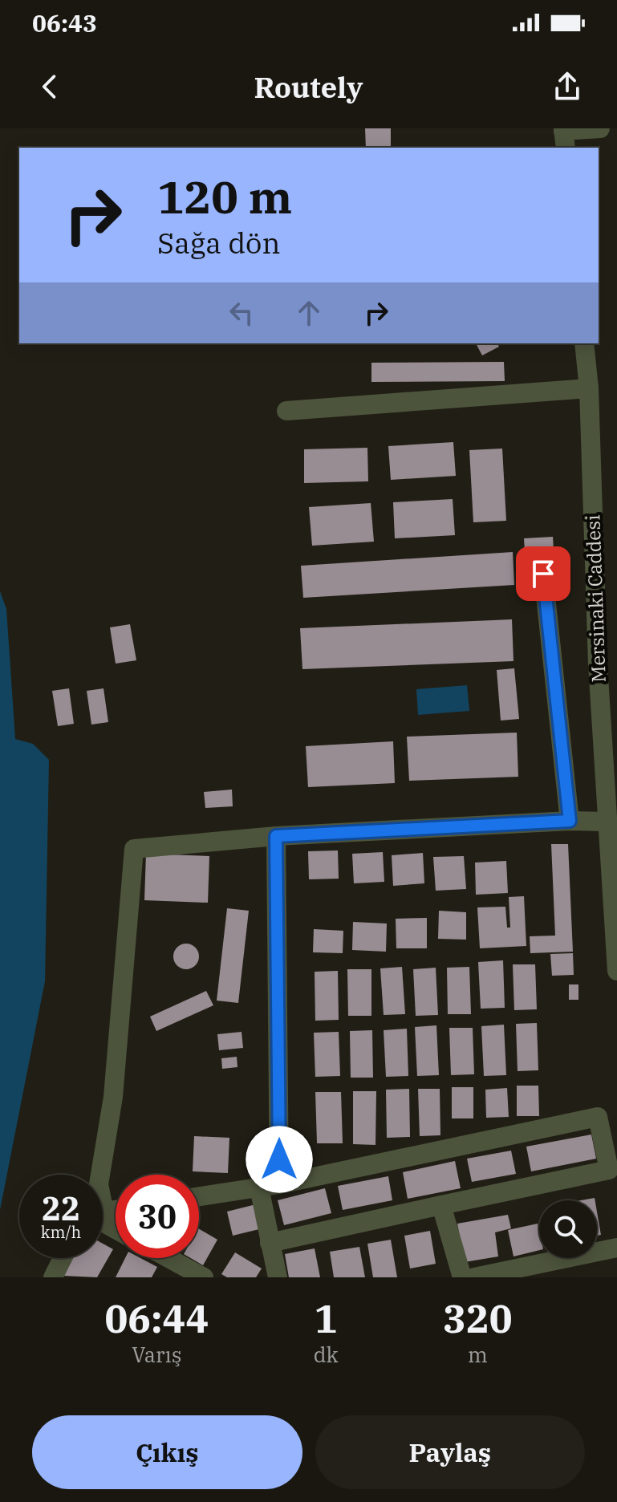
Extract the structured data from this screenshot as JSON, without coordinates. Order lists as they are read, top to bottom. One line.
{"streets":{"street":["Mersinaki Caddesi"]},"page":{"status":"06:43","header":"Routely","turn":["120 m","Sağa dön"],"speed":"22 km/h","limit":"30","eta":["06:44","Varış","1","dk","320","m"],"buttons":["Çıkış","Paylaş"]}}
